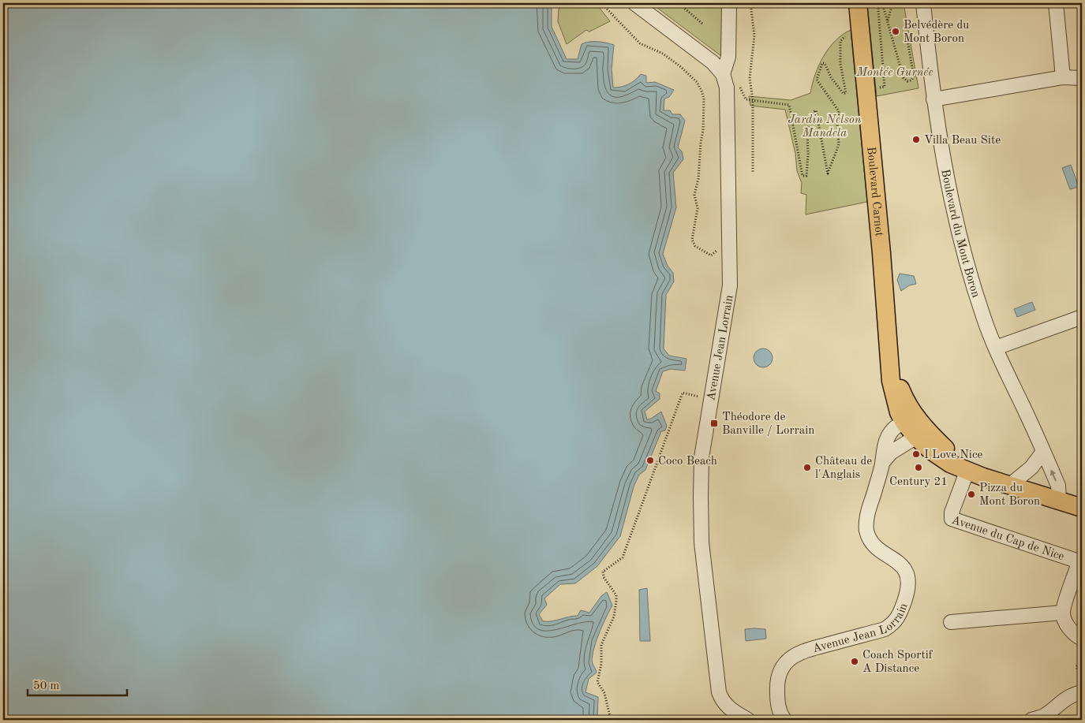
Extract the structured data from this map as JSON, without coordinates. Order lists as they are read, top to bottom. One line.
{"streets":{"main road":["Boulevard Carnot"],"street":["Boulevard du Mont Boron","Avenue Jean Lorrain","Avenue du Cap de Nice"]},"crossings":[["Boulevard Carnot","Avenue Jean Lorrain"],["Boulevard Carnot","Avenue du Cap de Nice"]],"parks":["Montée Gurnée","Jardin Nelson Mandela"],"places":{"other":["Belvédère du Mont Boron","Villa Beau Site","I Love Nice","Coco Beach","Château de l'Anglais","Century 21","Pizza du Mont Boron","Coach Sportif A Distance"],"transit":["Théodore de Banville / Lorrain"]},"scale_bar":"50 m"}
